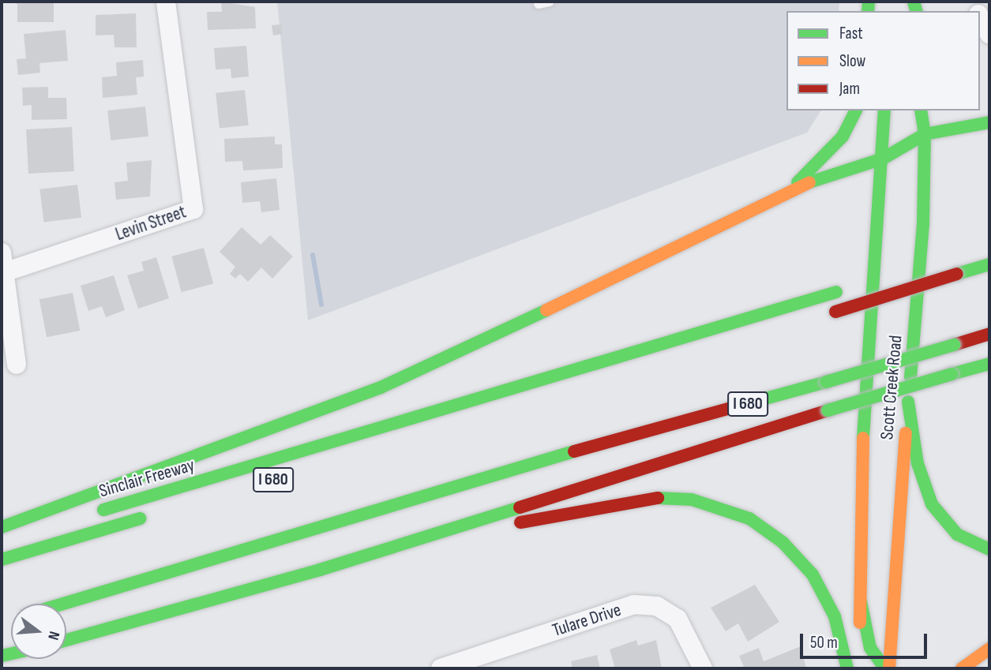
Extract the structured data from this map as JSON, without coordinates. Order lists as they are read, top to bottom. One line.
{"streets":{"main road":["Scott Creek Road","I 680","Sinclair Freeway"],"street":["Levin Street","Tulare Drive"]},"legend":["Fast","Slow","Jam"],"scale_bar":"50 m","north":"right"}
